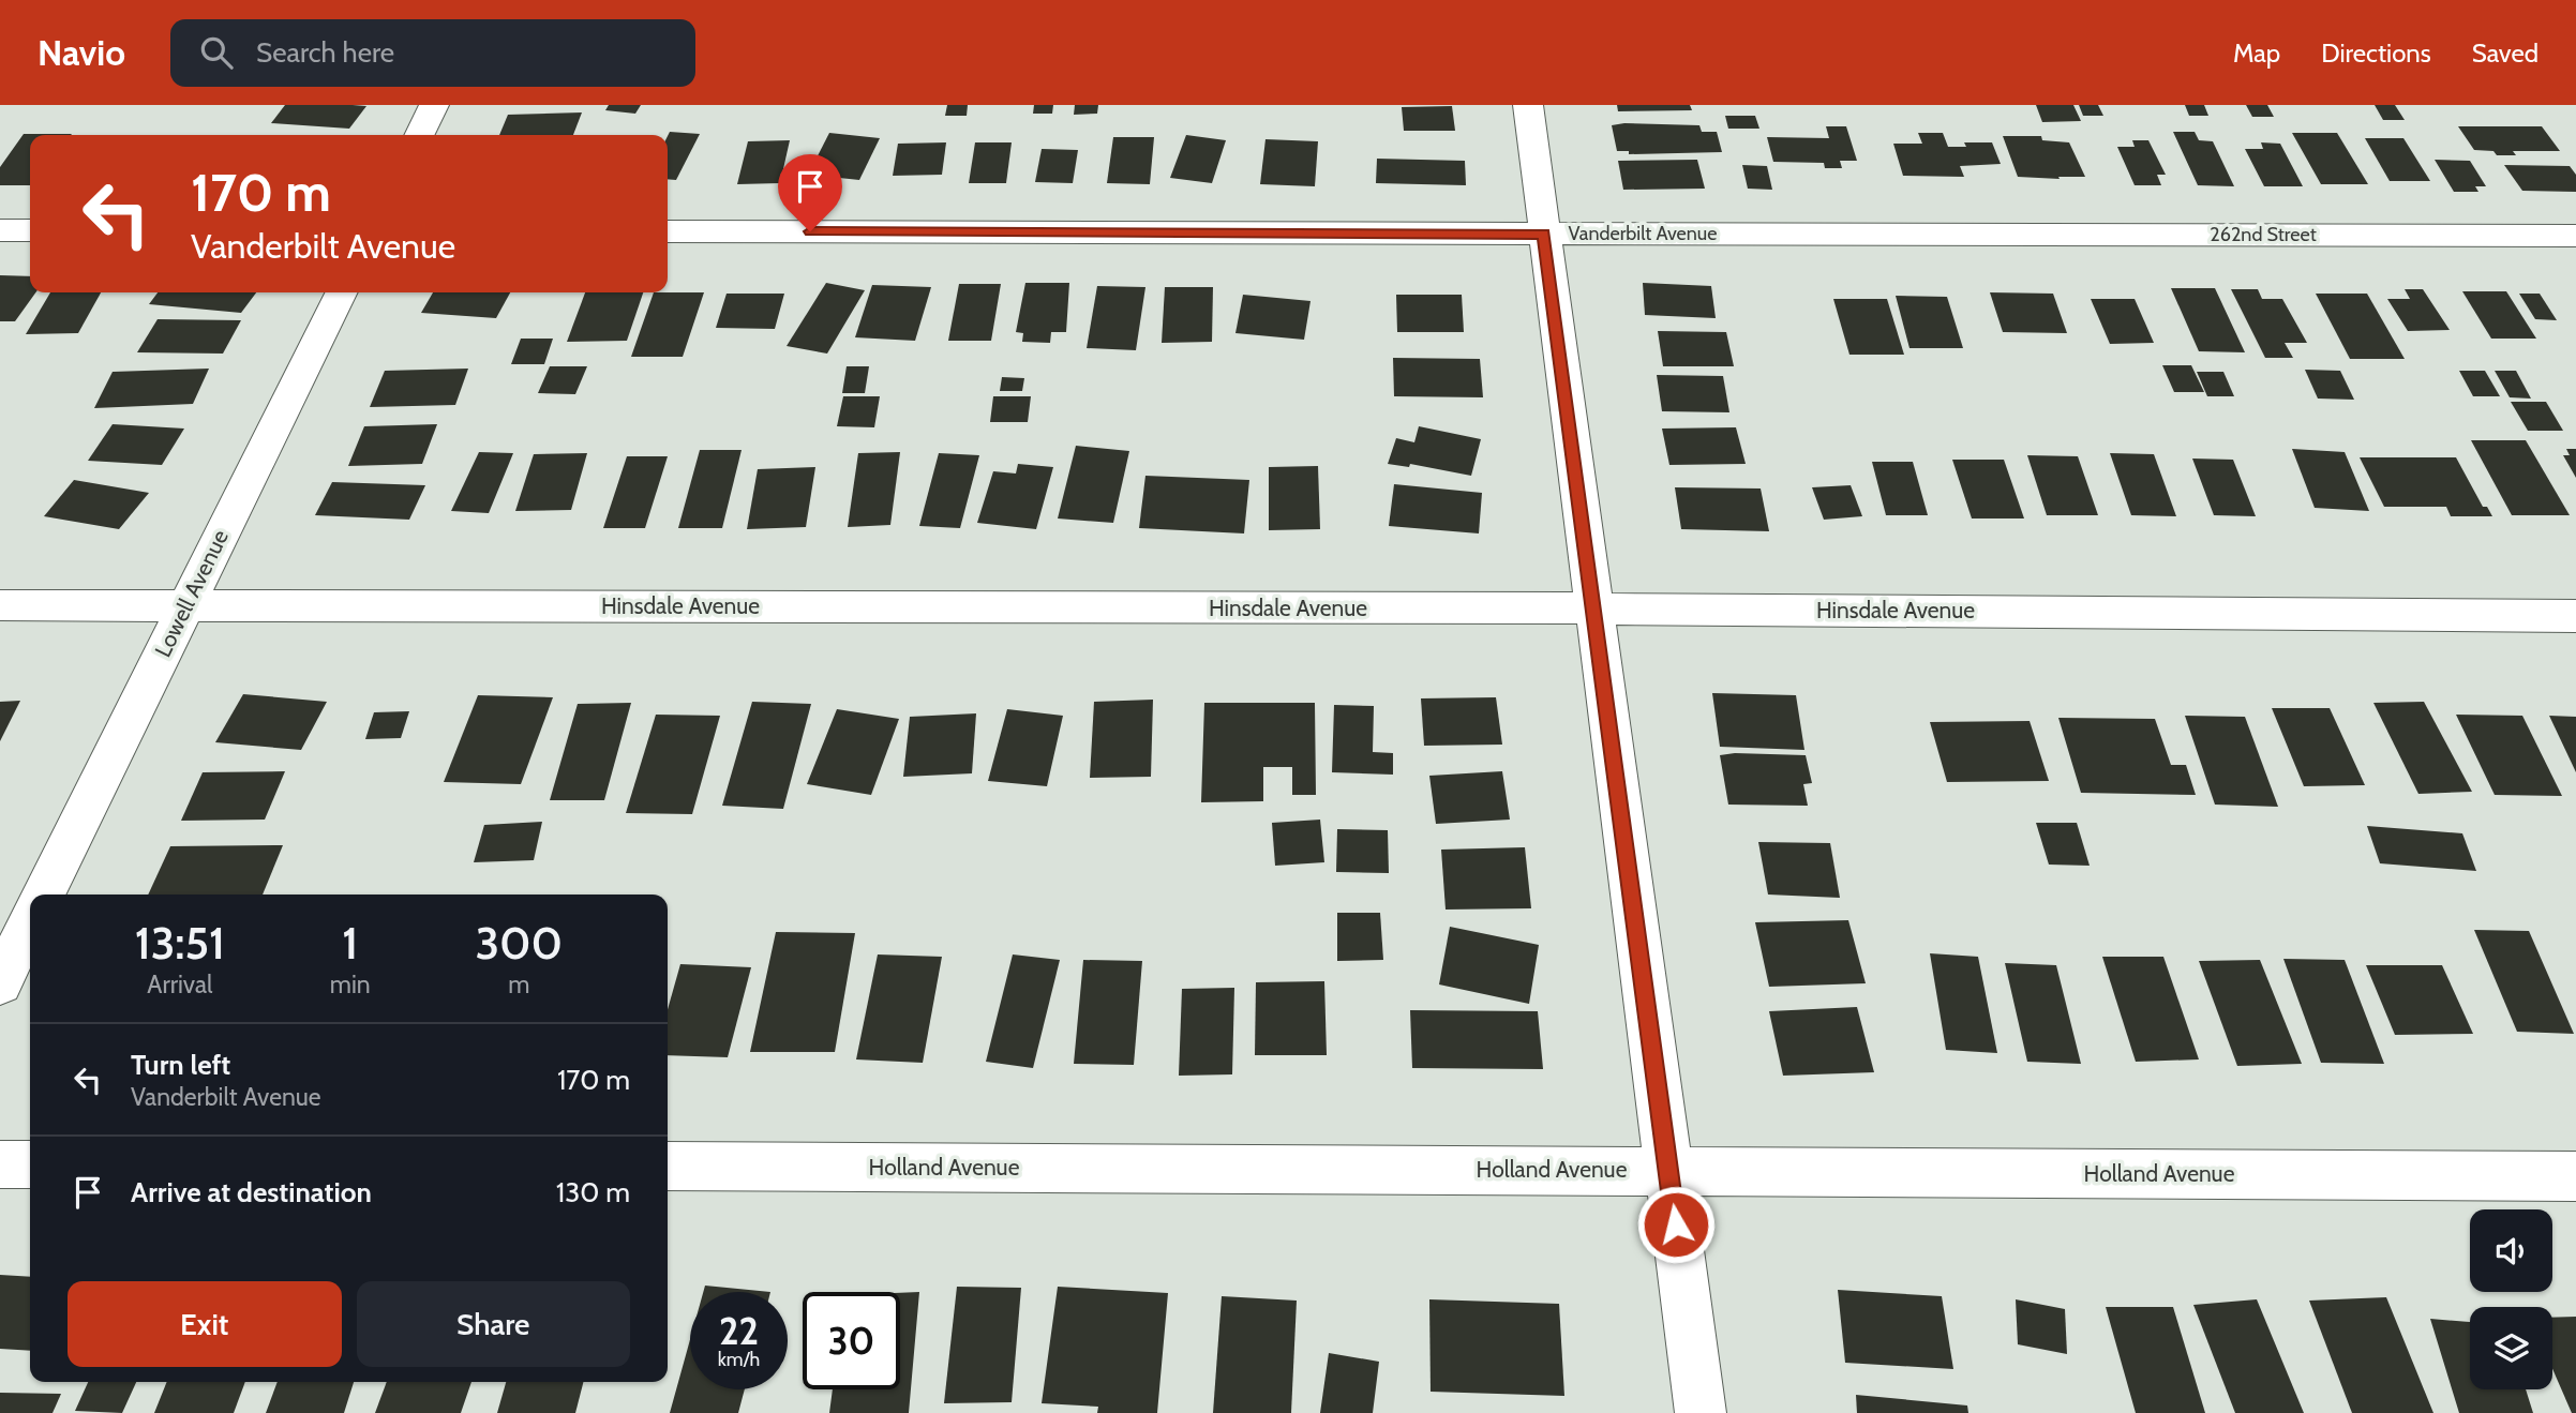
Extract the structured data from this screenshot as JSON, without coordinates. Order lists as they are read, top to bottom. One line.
{"streets":{"street":["Vanderbilt Avenue","262nd Street","Lowell Avenue","Hinsdale Avenue","Holland Avenue"]},"crossings":[["Vanderbilt Avenue","262nd Street"],["Lowell Avenue","Hinsdale Avenue"]],"page":{"header":"Navio","search":"Search here","nav":["Map","Directions","Saved"],"turn":["170 m","Vanderbilt Avenue"],"eta":["13:51","Arrival","1","min","300","m"],"list":[{"name":"Turn left","note":"Vanderbilt Avenue","value":"170 m"},{"name":"Arrive at destination","value":"130 m"}],"buttons":["Exit","Share"],"speed":"22 km/h","limit":"30"}}
